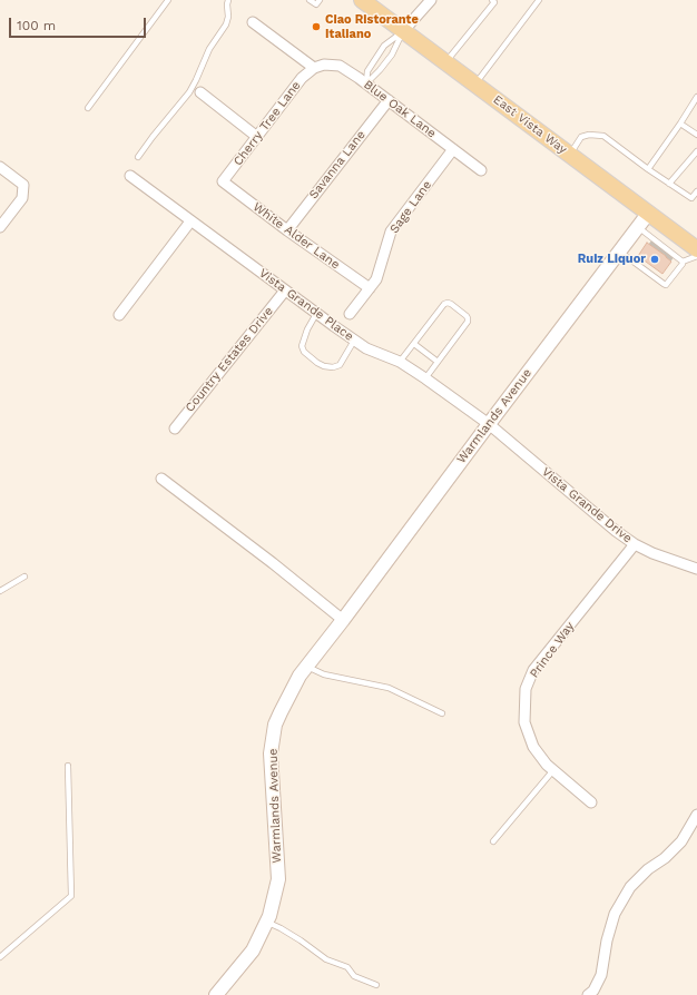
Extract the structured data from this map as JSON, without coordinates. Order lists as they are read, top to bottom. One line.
{"streets":{"main road":["East Vista Way"],"street":["Blue Oak Lane","Cherry Tree Lane","Savanna Lane","Sage Lane","White Alder Lane","Vista Grande Place","Country Estates Drive","Warmlands Avenue","Vista Grande Drive","Prince Way"]},"crossings":[["Blue Oak Lane","Cherry Tree Lane"],["Blue Oak Lane","Savanna Lane"],["Blue Oak Lane","Sage Lane"],["Cherry Tree Lane","White Alder Lane"],["East Vista Way","Warmlands Avenue"],["Savanna Lane","White Alder Lane"],["Sage Lane","White Alder Lane"],["Vista Grande Place","Country Estates Drive"],["Vista Grande Place","Warmlands Avenue"],["Vista Grande Place","Vista Grande Drive"],["Warmlands Avenue","Vista Grande Drive"],["Vista Grande Drive","Prince Way"]],"places":["Ciao Ristorante Italiano","Ruiz Liquor"],"scale_bar":"100 m"}
